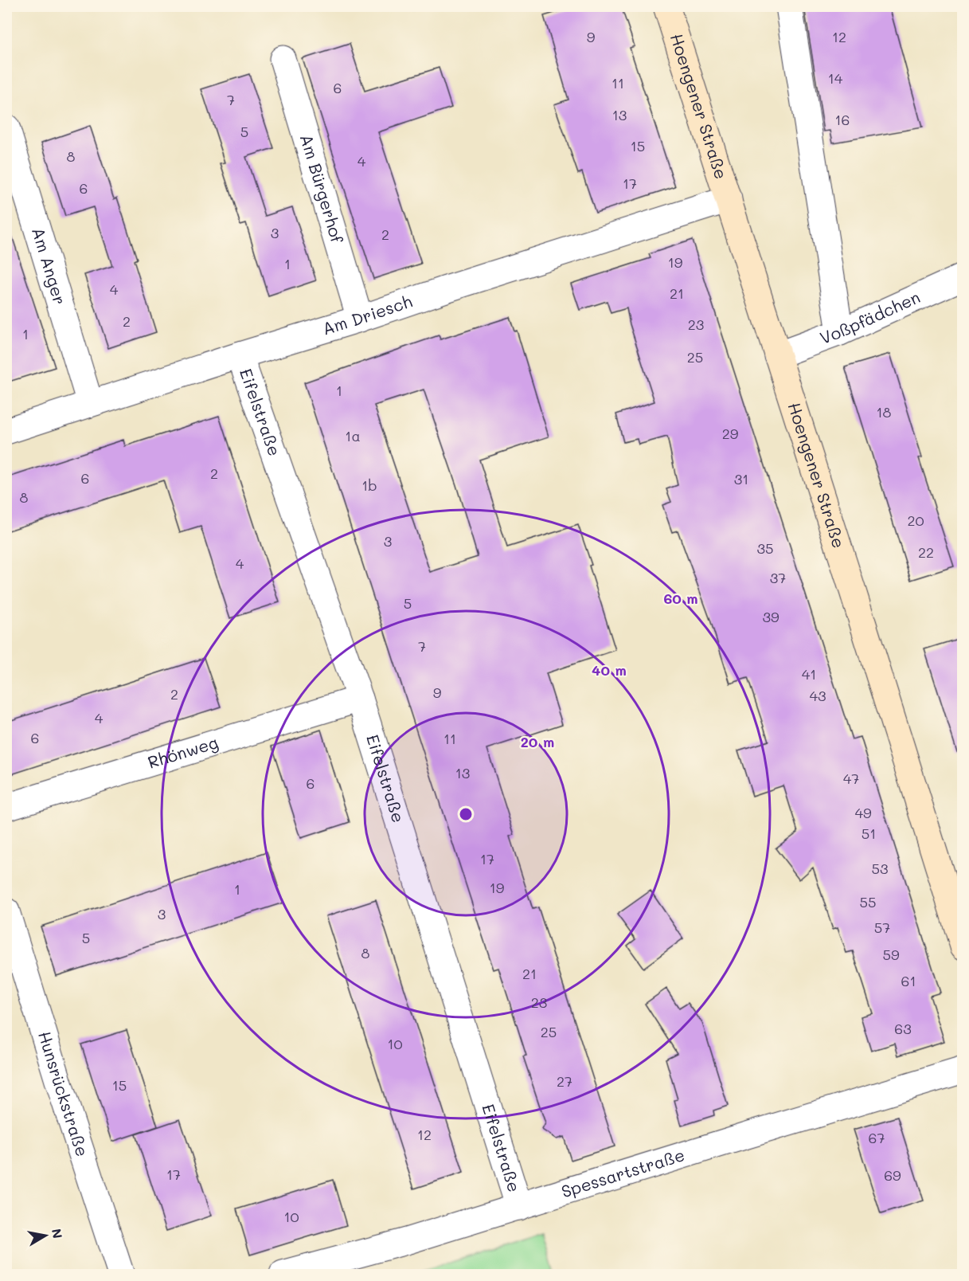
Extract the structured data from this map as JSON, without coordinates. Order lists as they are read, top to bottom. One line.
{"streets":{"main road":["Hoengener Straße"],"street":["Am Bürgerhof","Am Anger","Am Driesch","Voßpfädchen","Eifelstraße","Rhönweg","Hunsrückstraße","Spessartstraße"]},"crossings":[["Hoengener Straße","Am Driesch"],["Hoengener Straße","Voßpfädchen"],["Am Bürgerhof","Am Driesch"],["Am Anger","Am Driesch"],["Am Driesch","Eifelstraße"],["Eifelstraße","Rhönweg"],["Eifelstraße","Spessartstraße"]],"house_numbers":["9","12","14","11","6","7","13","16","5","15","8","4","17","6","3","2","19","1","4","21","2","23","1","25","1","18","29","1a","2","6","31","1b","8","20","3","35","22","4","37","5","39","7","41","9","2","43","4","6","11","13","47","6","49","51","17","53","19","1","55","3","57","5","8","59","21","61","23","63","25","10","27","15","12","67","17","69","10"],"north":"right","rings":["60 m","40 m","20 m"]}
